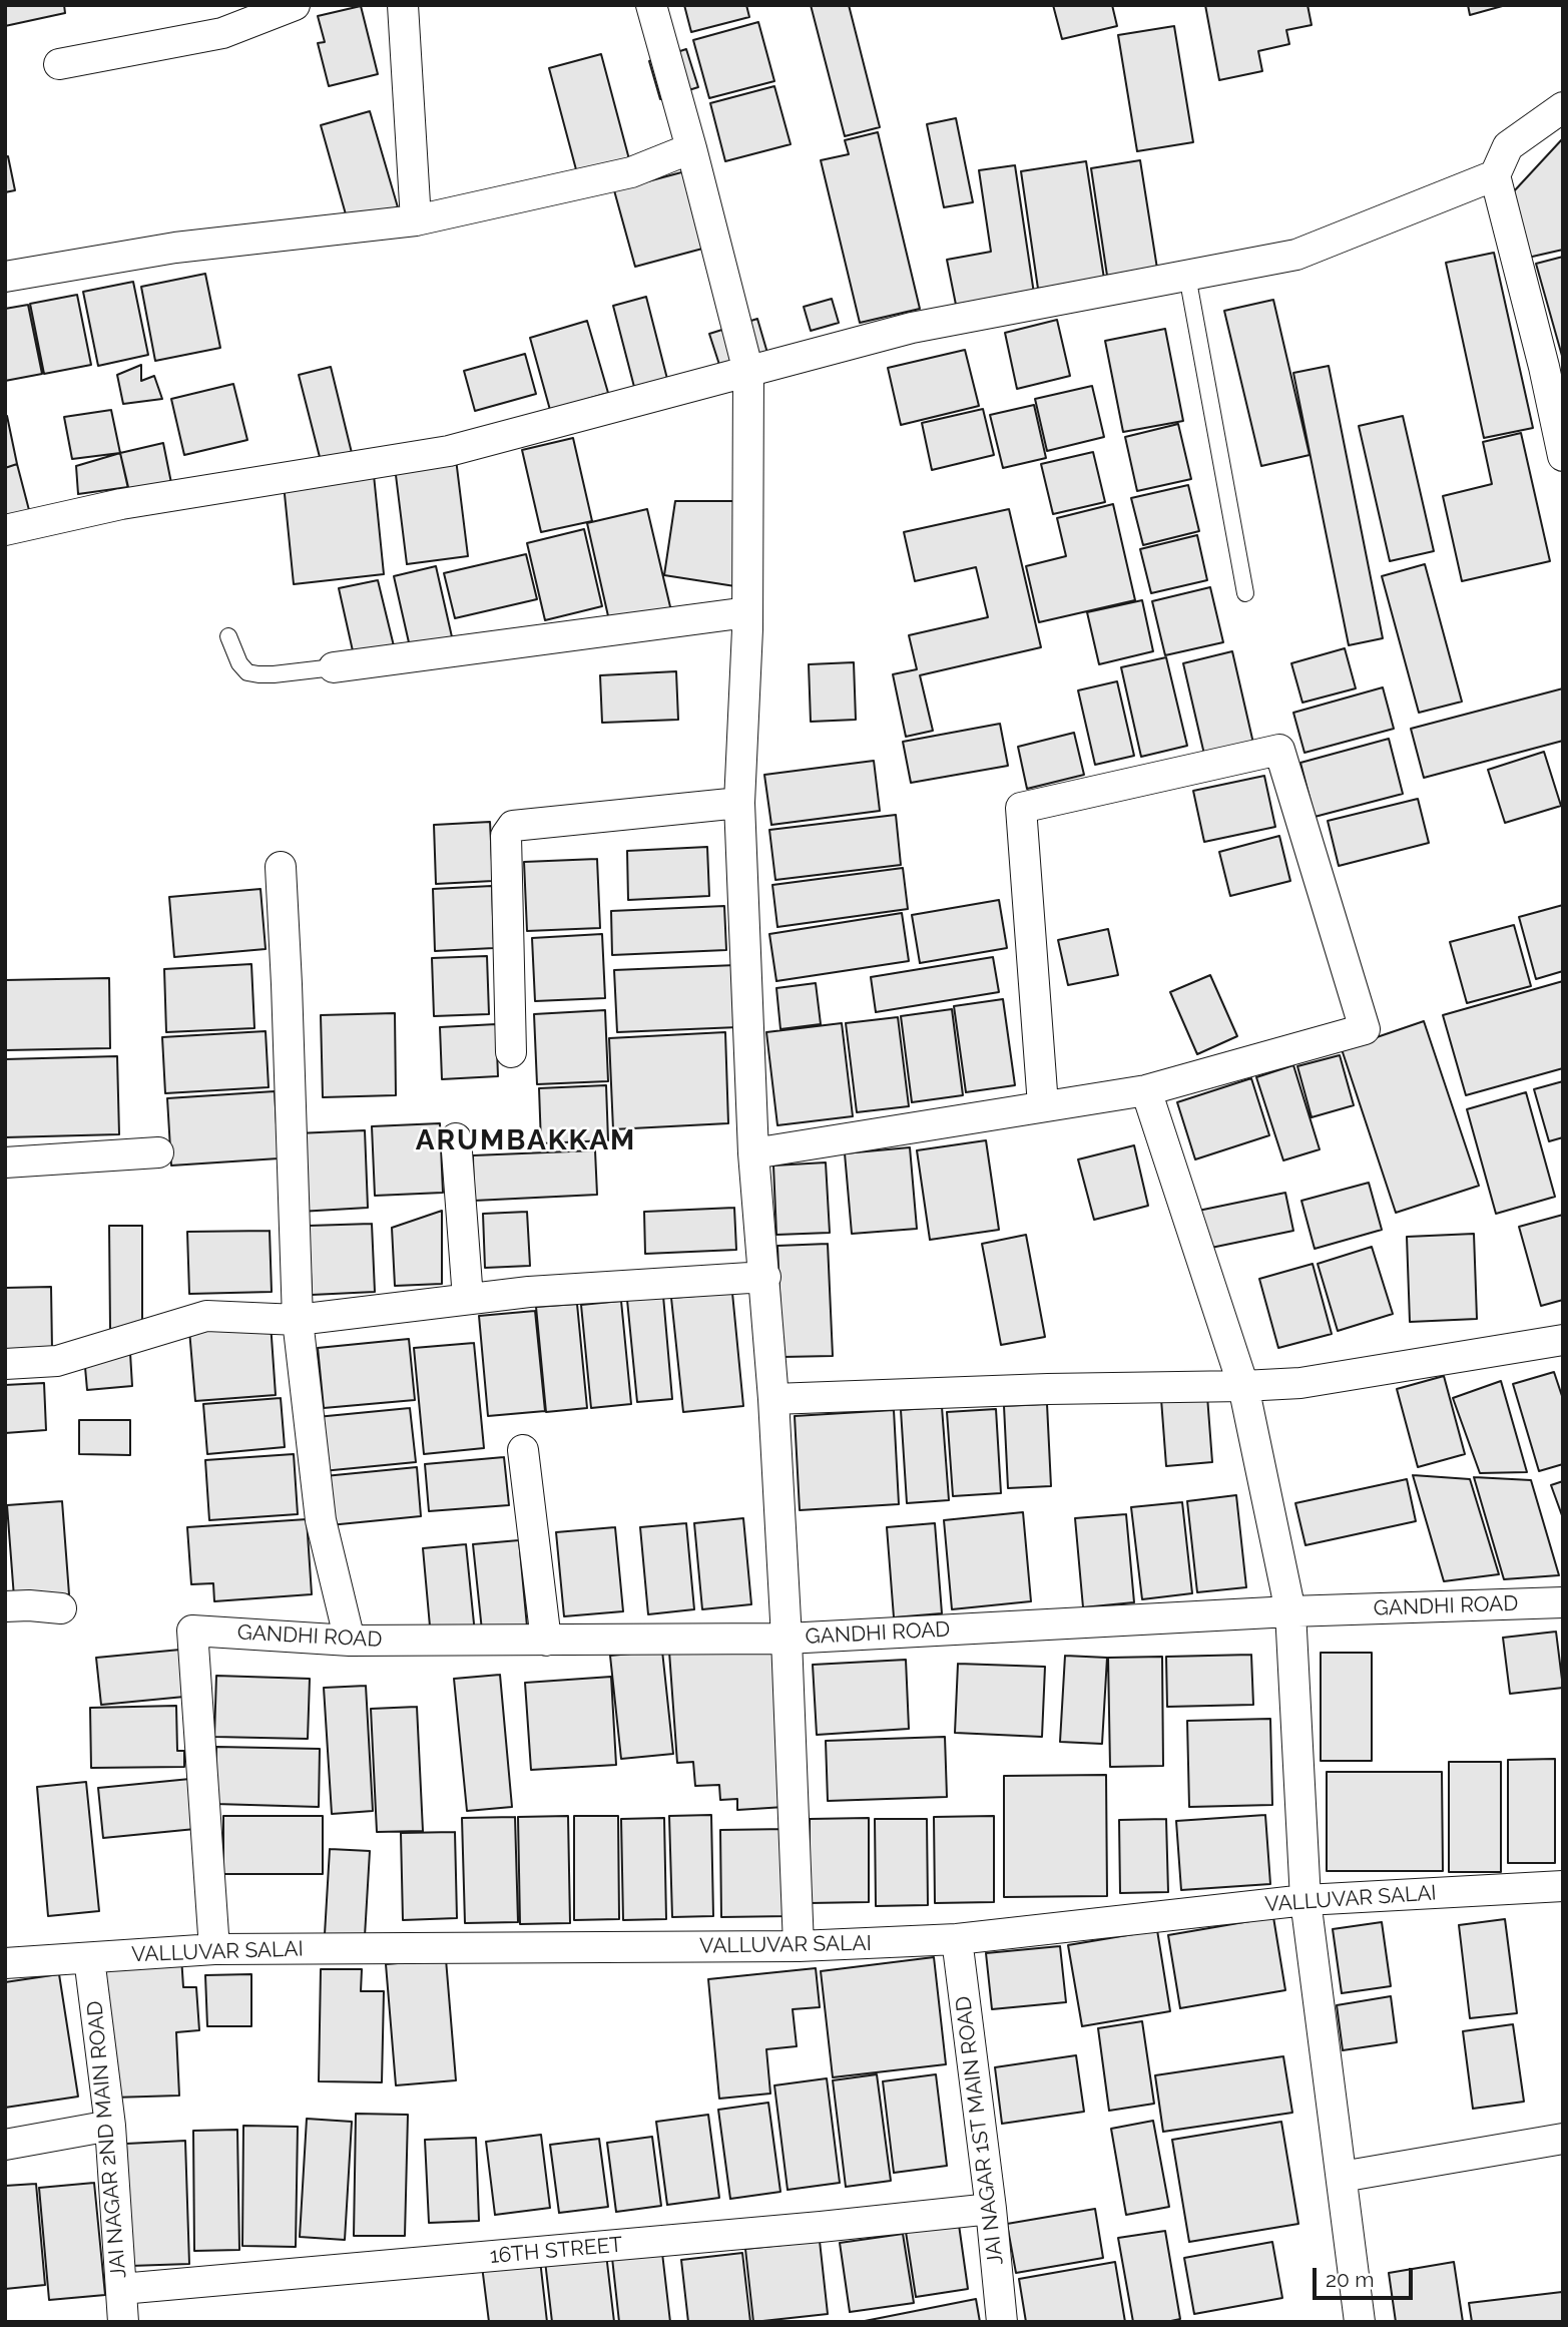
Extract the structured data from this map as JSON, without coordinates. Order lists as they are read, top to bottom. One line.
{"streets":{"street":["GANDHI ROAD","VALLUVAR SALAI","JAI NAGAR 1ST MAIN ROAD","JAI NAGAR 2ND MAIN ROAD","16TH STREET"]},"crossings":[["GANDHI ROAD","VALLUVAR SALAI"],["VALLUVAR SALAI","JAI NAGAR 1ST MAIN ROAD"],["VALLUVAR SALAI","JAI NAGAR 2ND MAIN ROAD"],["JAI NAGAR 1ST MAIN ROAD","16TH STREET"],["JAI NAGAR 2ND MAIN ROAD","16TH STREET"]],"districts":["ARUMBAKKAM"],"scale_bar":"20 m"}
